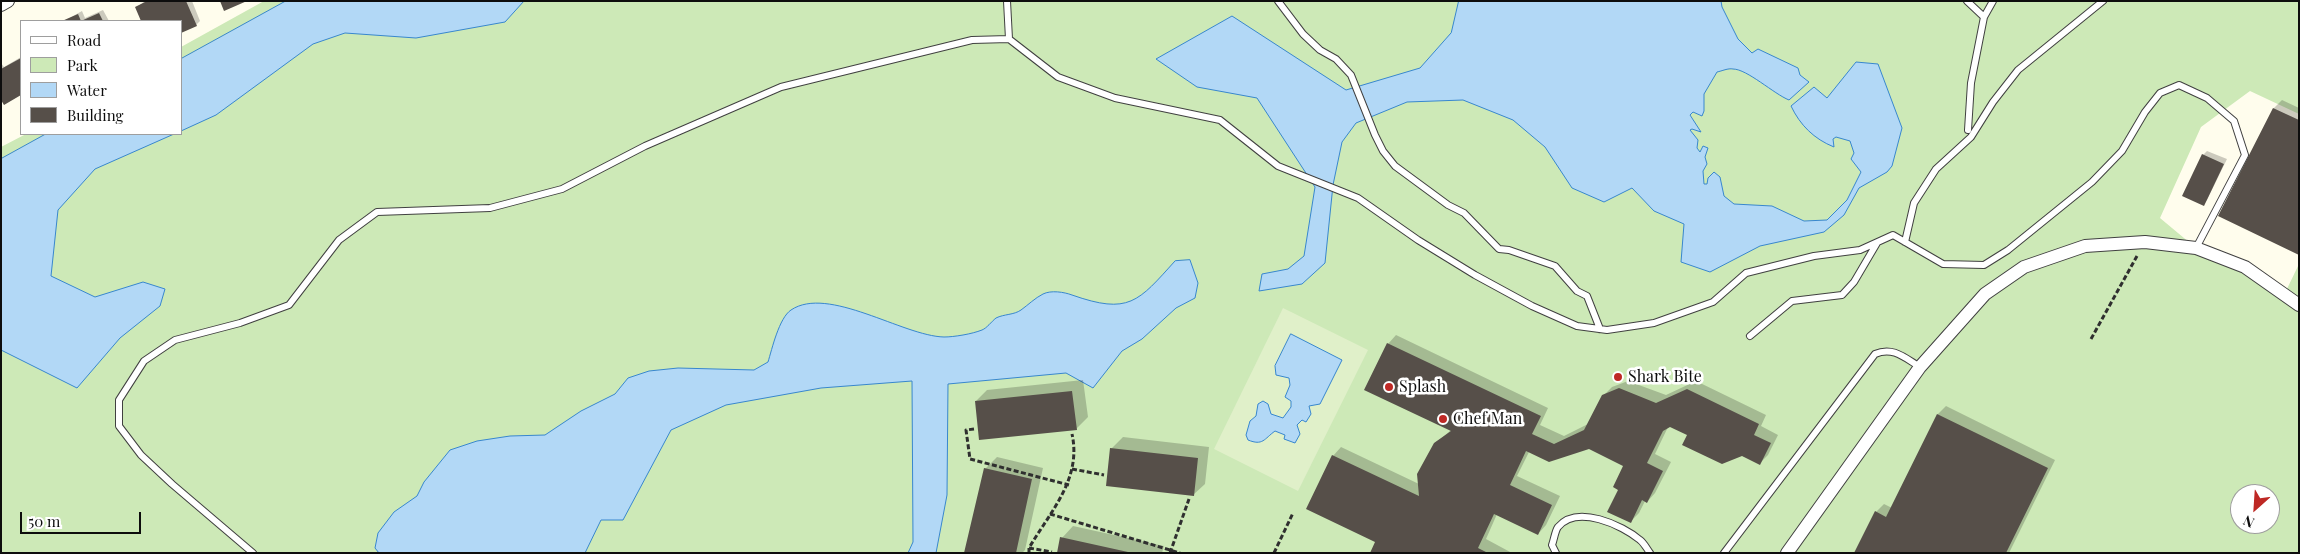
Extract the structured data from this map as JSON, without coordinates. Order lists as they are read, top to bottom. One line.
{"places":["Shark Bite","Splash","Chef Man"],"legend":["Road","Park","Water","Building"],"scale_bar":"50 m","north":"bottom left"}
